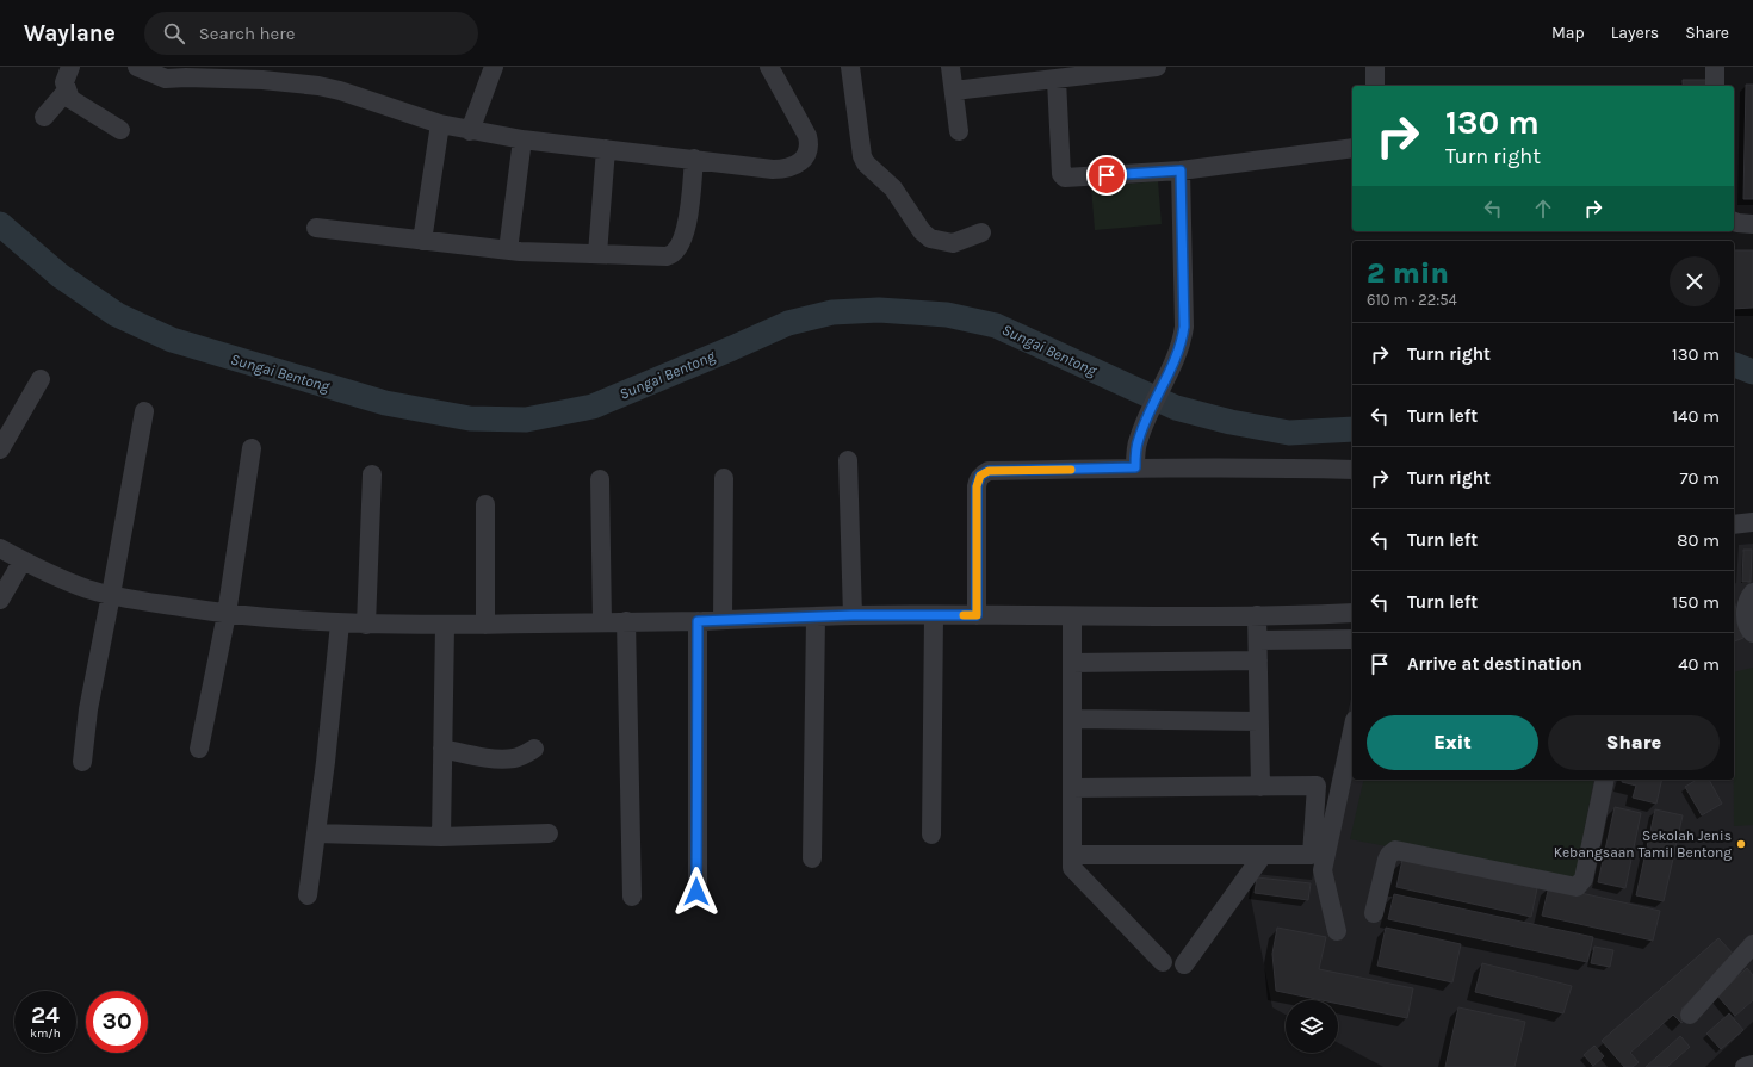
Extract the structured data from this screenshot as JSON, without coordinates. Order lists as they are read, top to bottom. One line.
{"water":["Sungai Bentong"],"places":["Sekolah Jenis Kebangsaan Tamil Bentong"],"page":{"header":"Waylane","search":"Search here","nav":["Map","Layers","Share"],"turn":["130 m","Turn right"],"heading":["2 min","610 m · 22:54"],"list":[{"name":"Turn right","value":"130 m"},{"name":"Turn left","value":"140 m"},{"name":"Turn right","value":"70 m"},{"name":"Turn left","value":"80 m"},{"name":"Turn left","value":"150 m"},{"name":"Arrive at destination","value":"40 m"}],"buttons":["Exit","Share"],"speed":"24 km/h","limit":"30"}}
